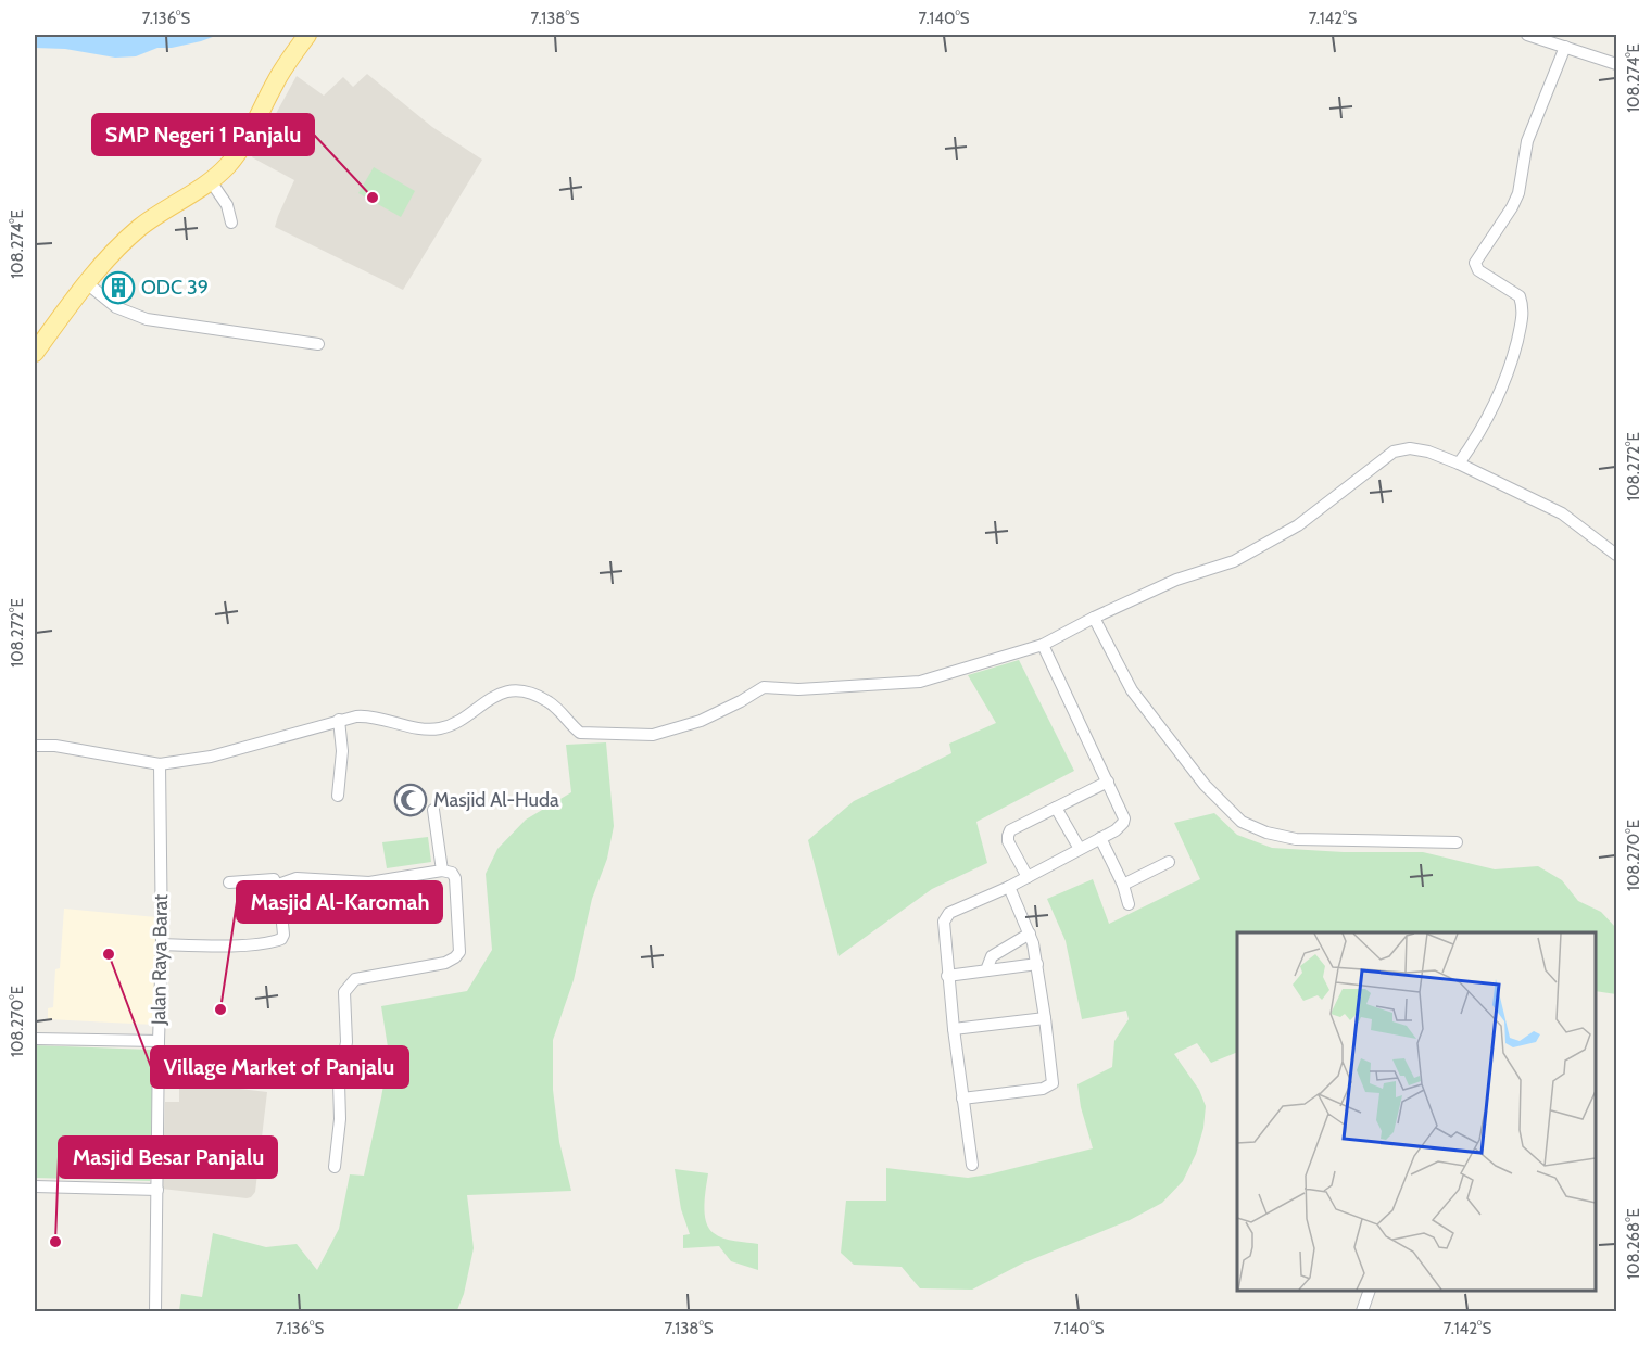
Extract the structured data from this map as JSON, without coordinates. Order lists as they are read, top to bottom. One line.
{"streets":{"street":["Jalan Raya Barat"]},"places":{"other":["SMP Negeri 1 Panjalu","Village Market of Panjalu","Masjid Al-Karomah","Masjid Besar Panjalu"],"building":["ODC 39"],"mosque":["Masjid Al-Huda"]},"coordinates":["7.136°S","7.138°S","7.140°S","7.142°S","108.274°E","108.272°E","108.270°E","108.268°E"]}
